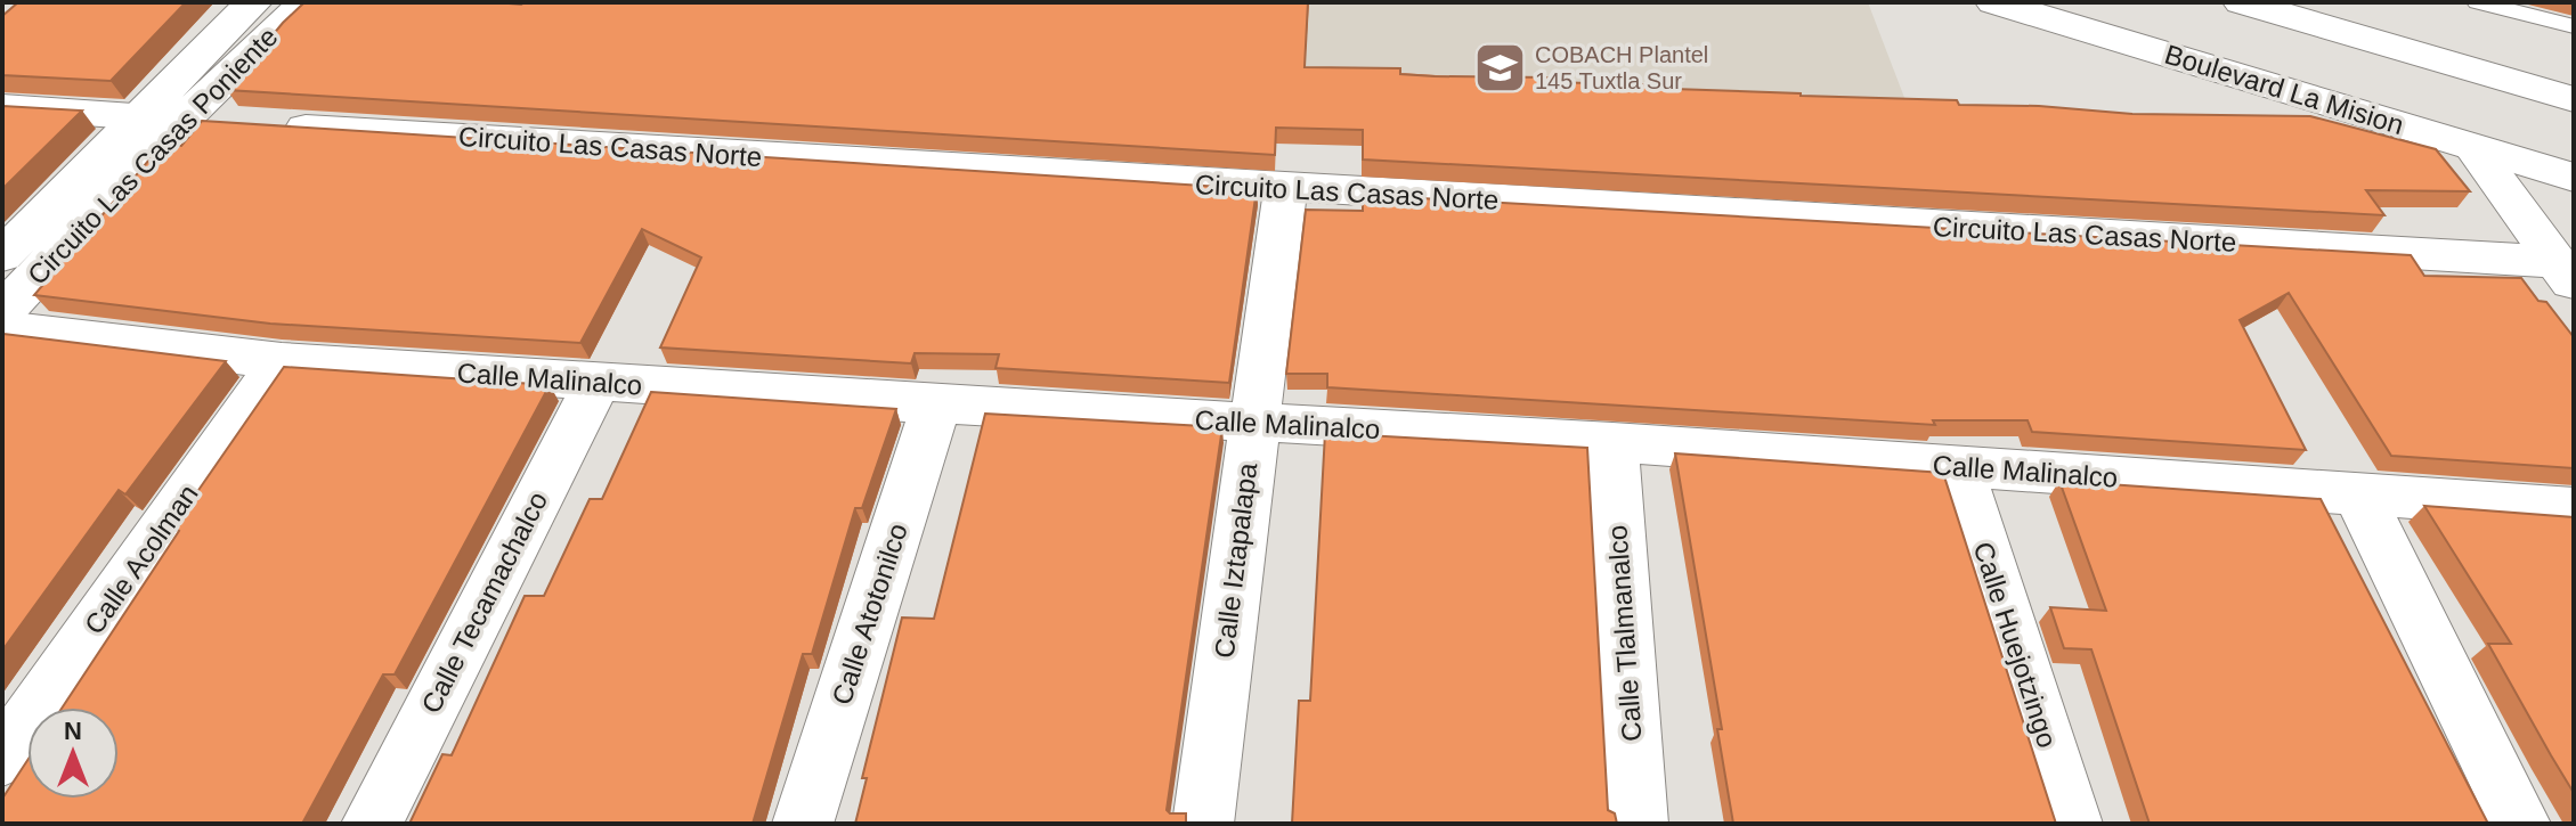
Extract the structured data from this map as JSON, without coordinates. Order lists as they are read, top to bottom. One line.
{"streets":{"street":["Boulevard La Mision","Circuito Las Casas Norte","Circuito Las Casas Poniente","Calle Malinalco","Calle Acolman","Calle Iztapalapa","Calle Tecamachalco","Calle Atotonilco","Calle Tlalmanalco","Calle Huejotzingo"]},"crossings":[["Circuito Las Casas Norte","Circuito Las Casas Poniente"],["Circuito Las Casas Norte","Calle Iztapalapa"],["Calle Malinalco","Calle Acolman"],["Calle Malinalco","Calle Iztapalapa"],["Calle Malinalco","Calle Tecamachalco"],["Calle Malinalco","Calle Atotonilco"],["Calle Malinalco","Calle Tlalmanalco"],["Calle Malinalco","Calle Huejotzingo"]],"places":{"school or university":["COBACH Plantel 145 Tuxtla Sur"]},"north":"top"}
